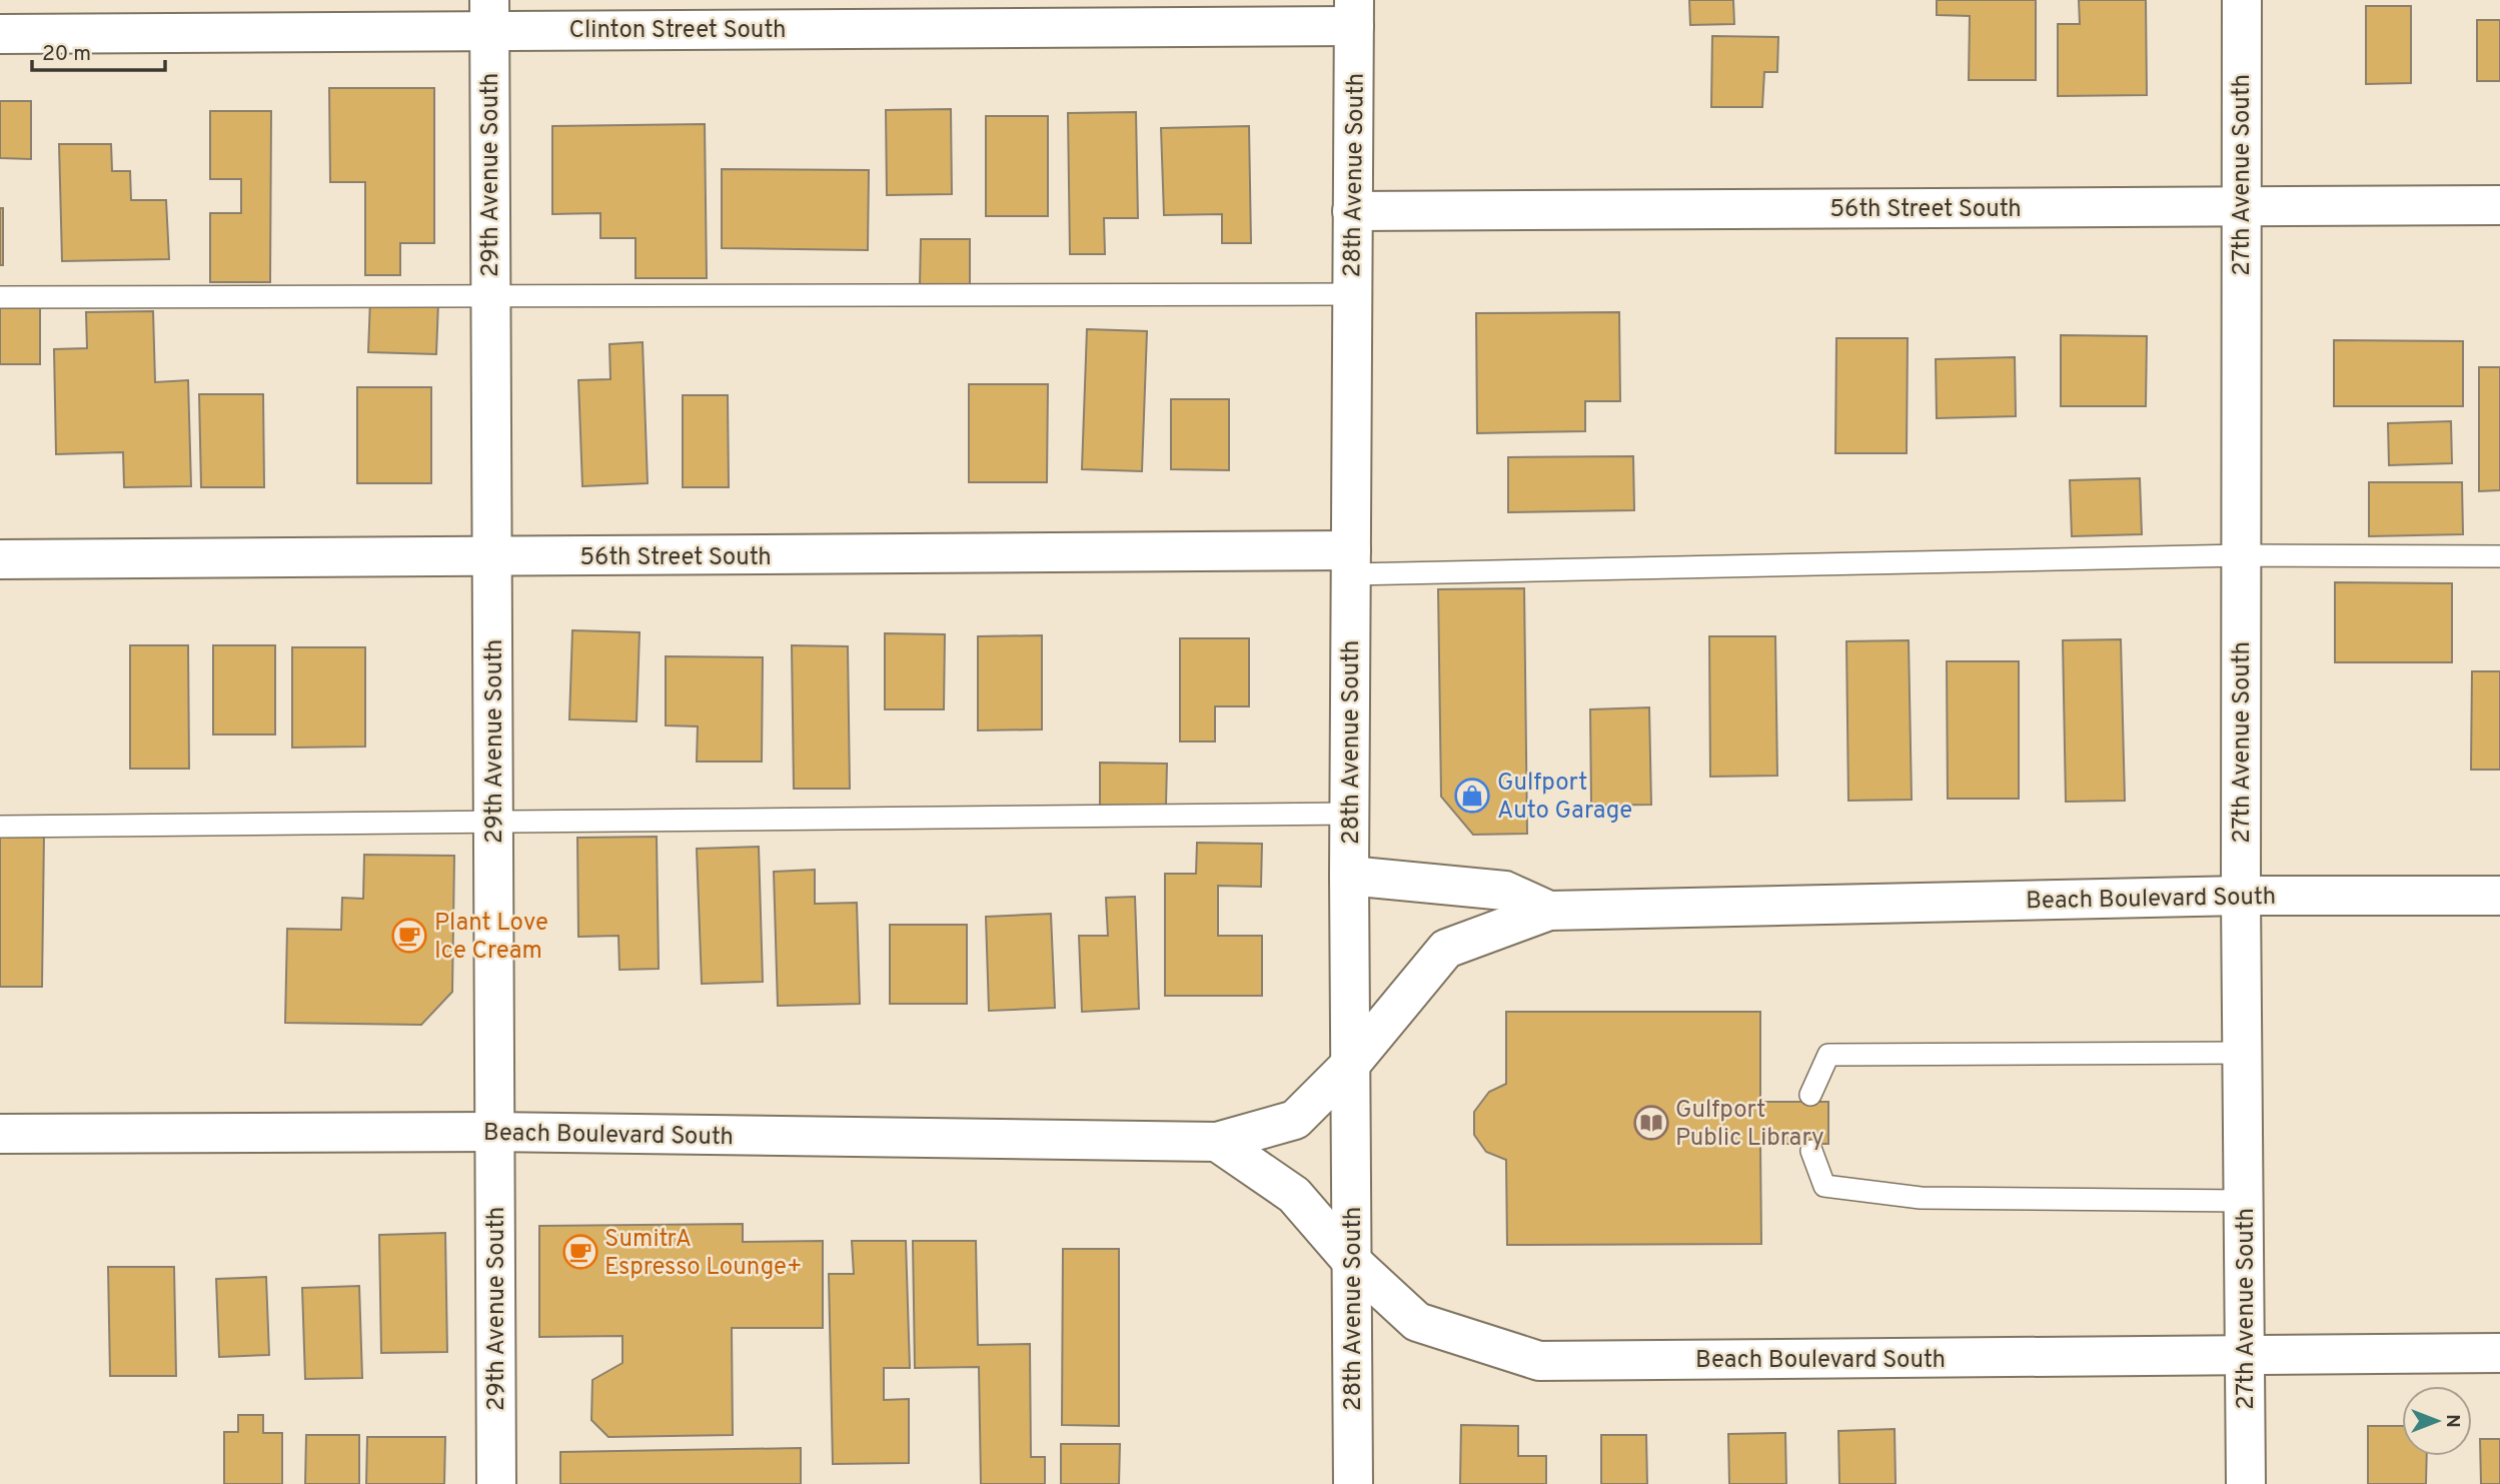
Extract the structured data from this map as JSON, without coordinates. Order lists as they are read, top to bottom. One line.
{"streets":{"street":["Clinton Street South","29th Avenue South","28th Avenue South","27th Avenue South","56th Street South","Beach Boulevard South"]},"crossings":[["Clinton Street South","29th Avenue South"],["Clinton Street South","28th Avenue South"],["29th Avenue South","56th Street South"],["29th Avenue South","Beach Boulevard South"],["28th Avenue South","56th Street South"],["28th Avenue South","Beach Boulevard South"],["27th Avenue South","56th Street South"],["27th Avenue South","Beach Boulevard South"]],"places":{"shop":["Gulfport Auto Garage"],"cafe":["Plant Love Ice Cream","SumitrA Espresso Lounge+"],"library":["Gulfport Public Library"]},"scale_bar":"20 m","north":"right"}
